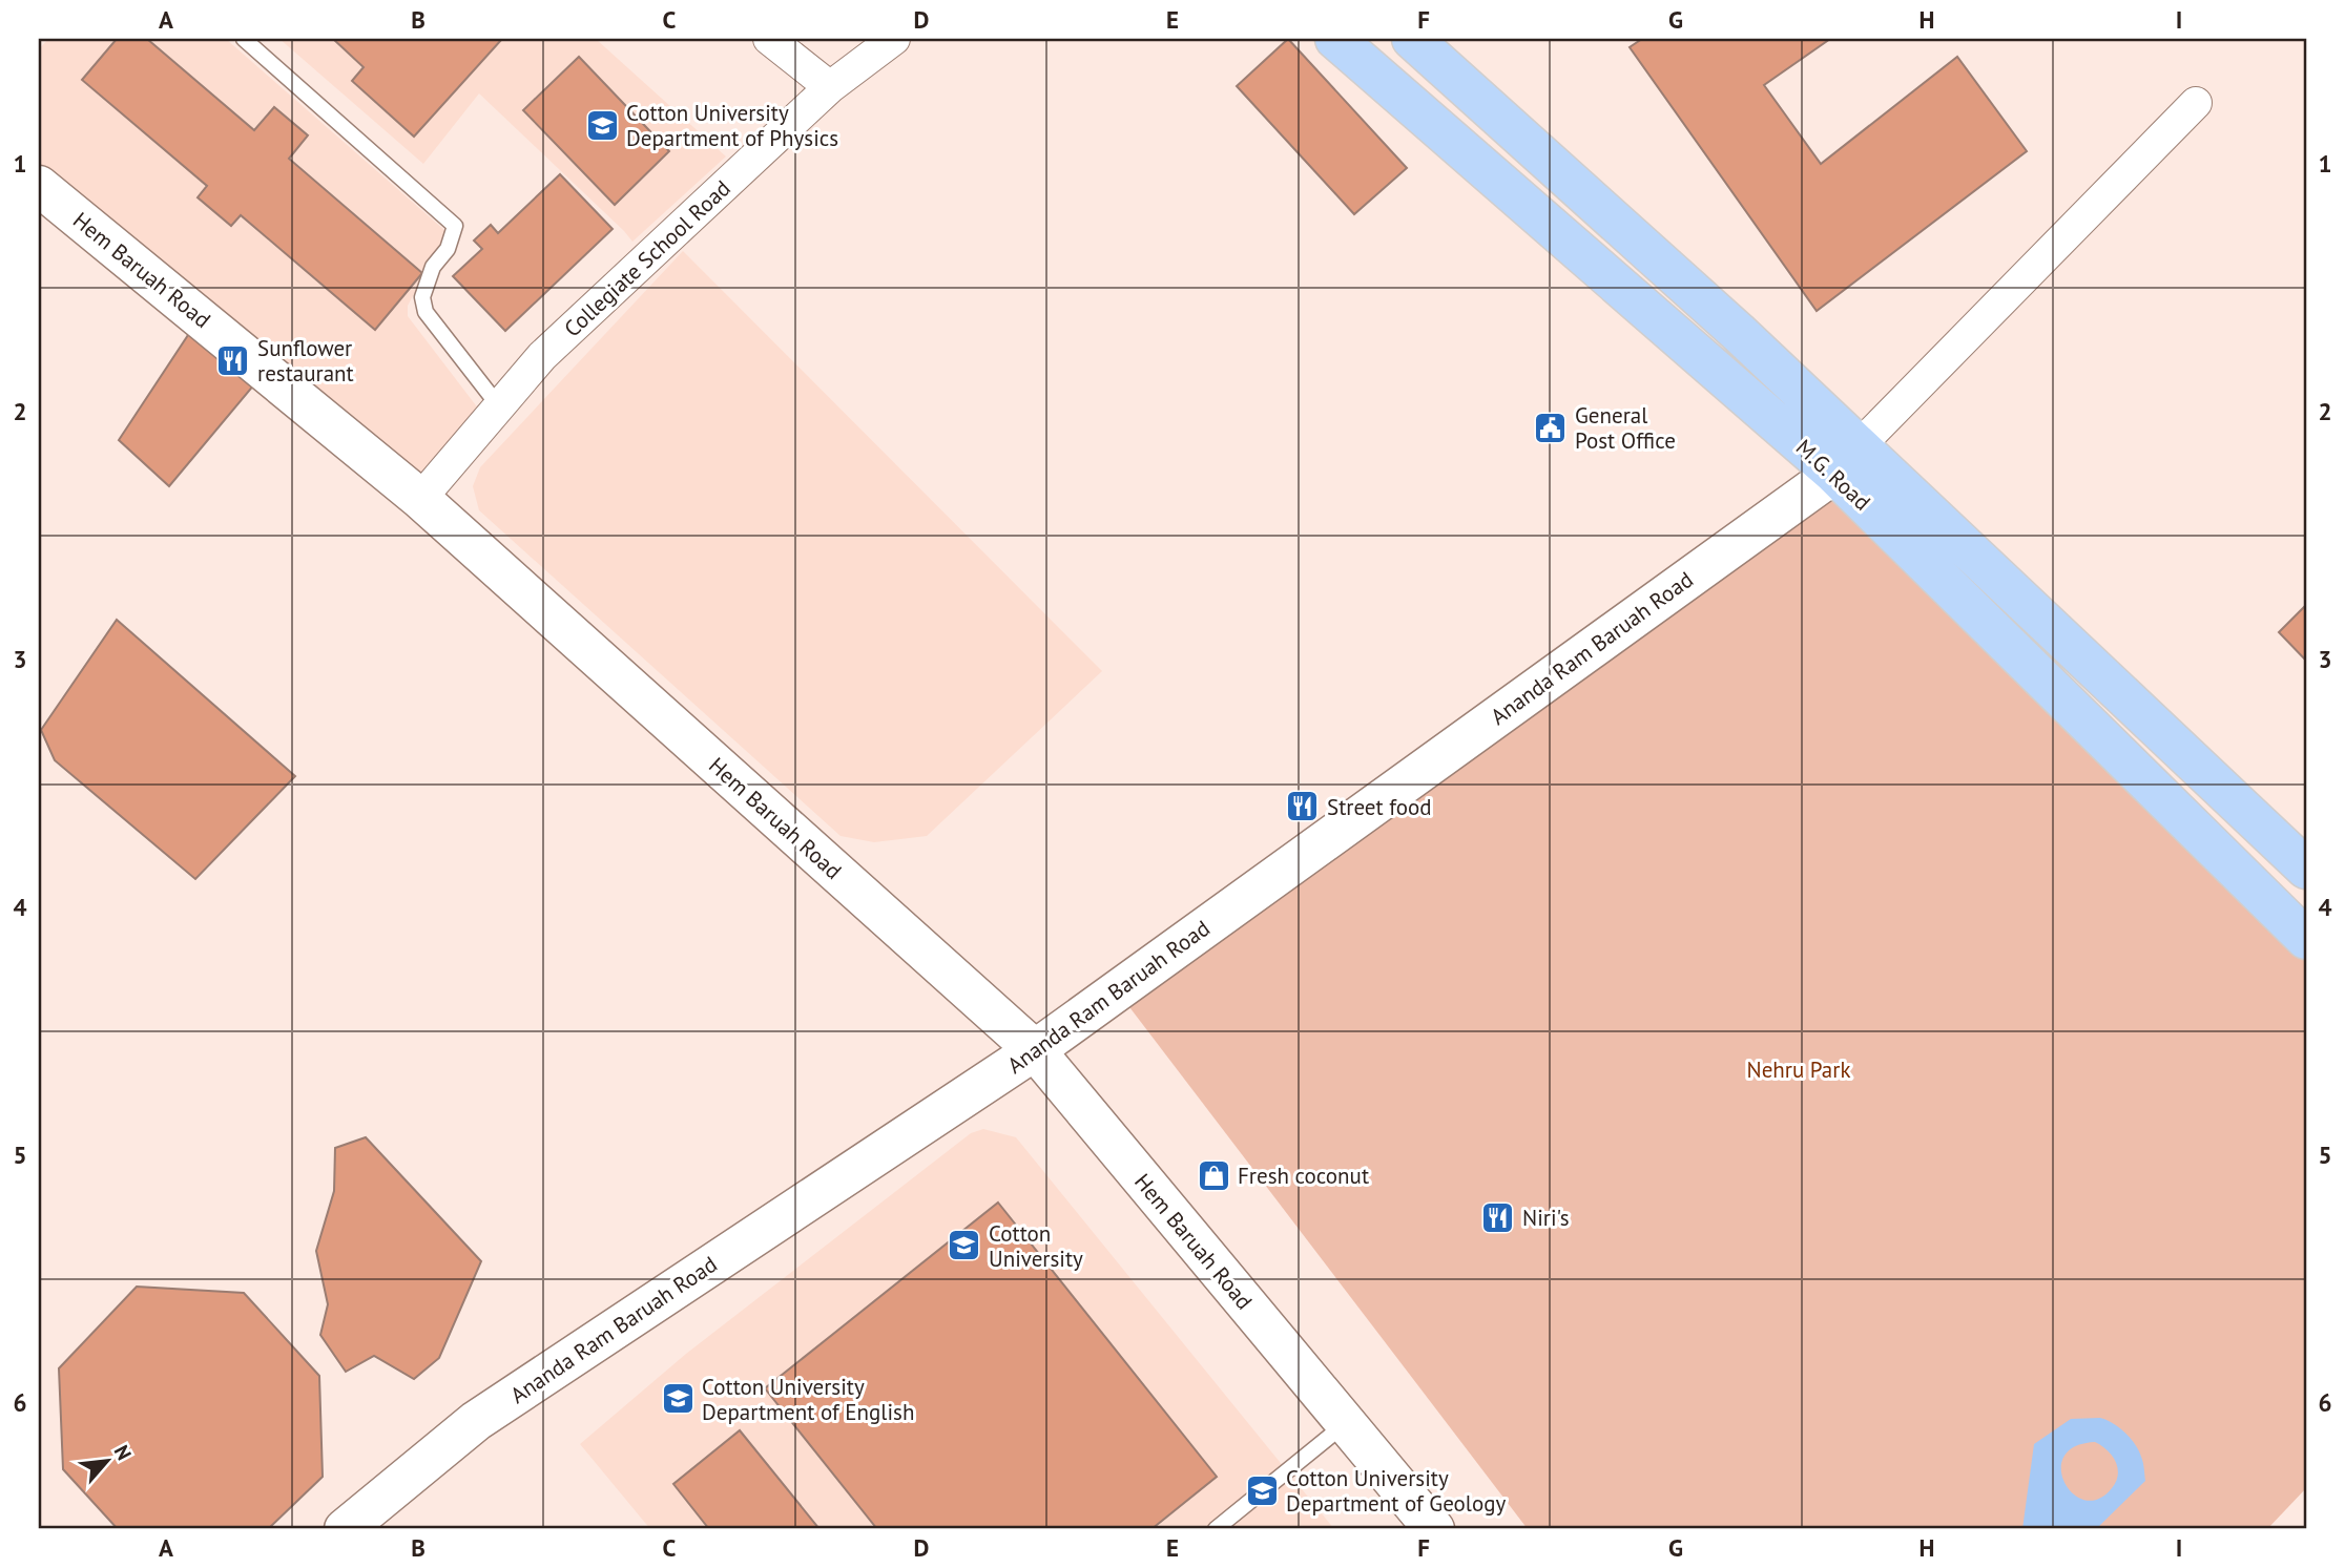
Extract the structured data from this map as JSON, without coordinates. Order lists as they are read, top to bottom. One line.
{"streets":{"main road":["M.G. Road"],"street":["Collegiate School Road","Hem Baruah Road","Ananda Ram Baruah Road"]},"crossings":[["Collegiate School Road","Hem Baruah Road"],["Hem Baruah Road","Ananda Ram Baruah Road"],["M.G. Road","Ananda Ram Baruah Road"]],"parks":["Nehru Park"],"places":{"school or university":["Cotton University Department of Physics","Cotton University","Cotton University Department of English","Cotton University Department of Geology"],"restaurant":["Sunflower restaurant","Street food","Niri's"],"public building":["General Post Office"],"shop":["Fresh coconut"]},"north":"top right","grid":{"columns":["A","B","C","D","E","F","G","H","I"],"rows":["1","2","3","4","5","6"]}}
